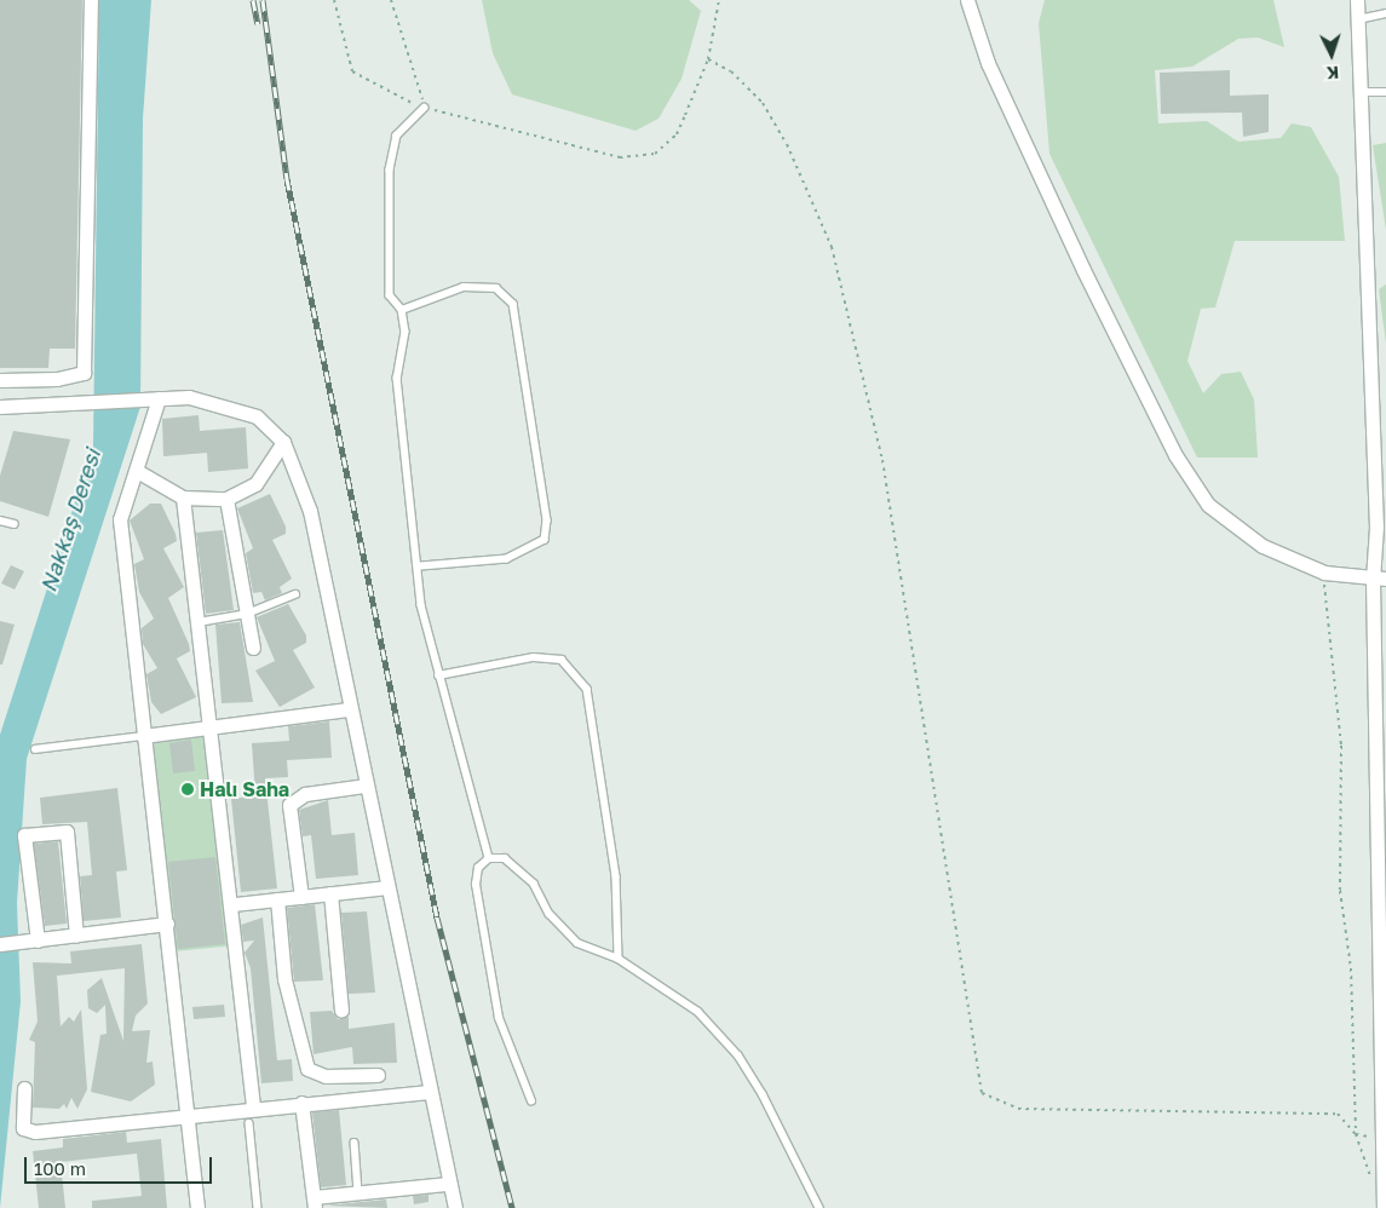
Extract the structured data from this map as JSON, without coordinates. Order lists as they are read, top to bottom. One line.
{"water":["Nakkaş Deresi"],"places":["Halı Saha"],"scale_bar":"100 m","north":"bottom"}
